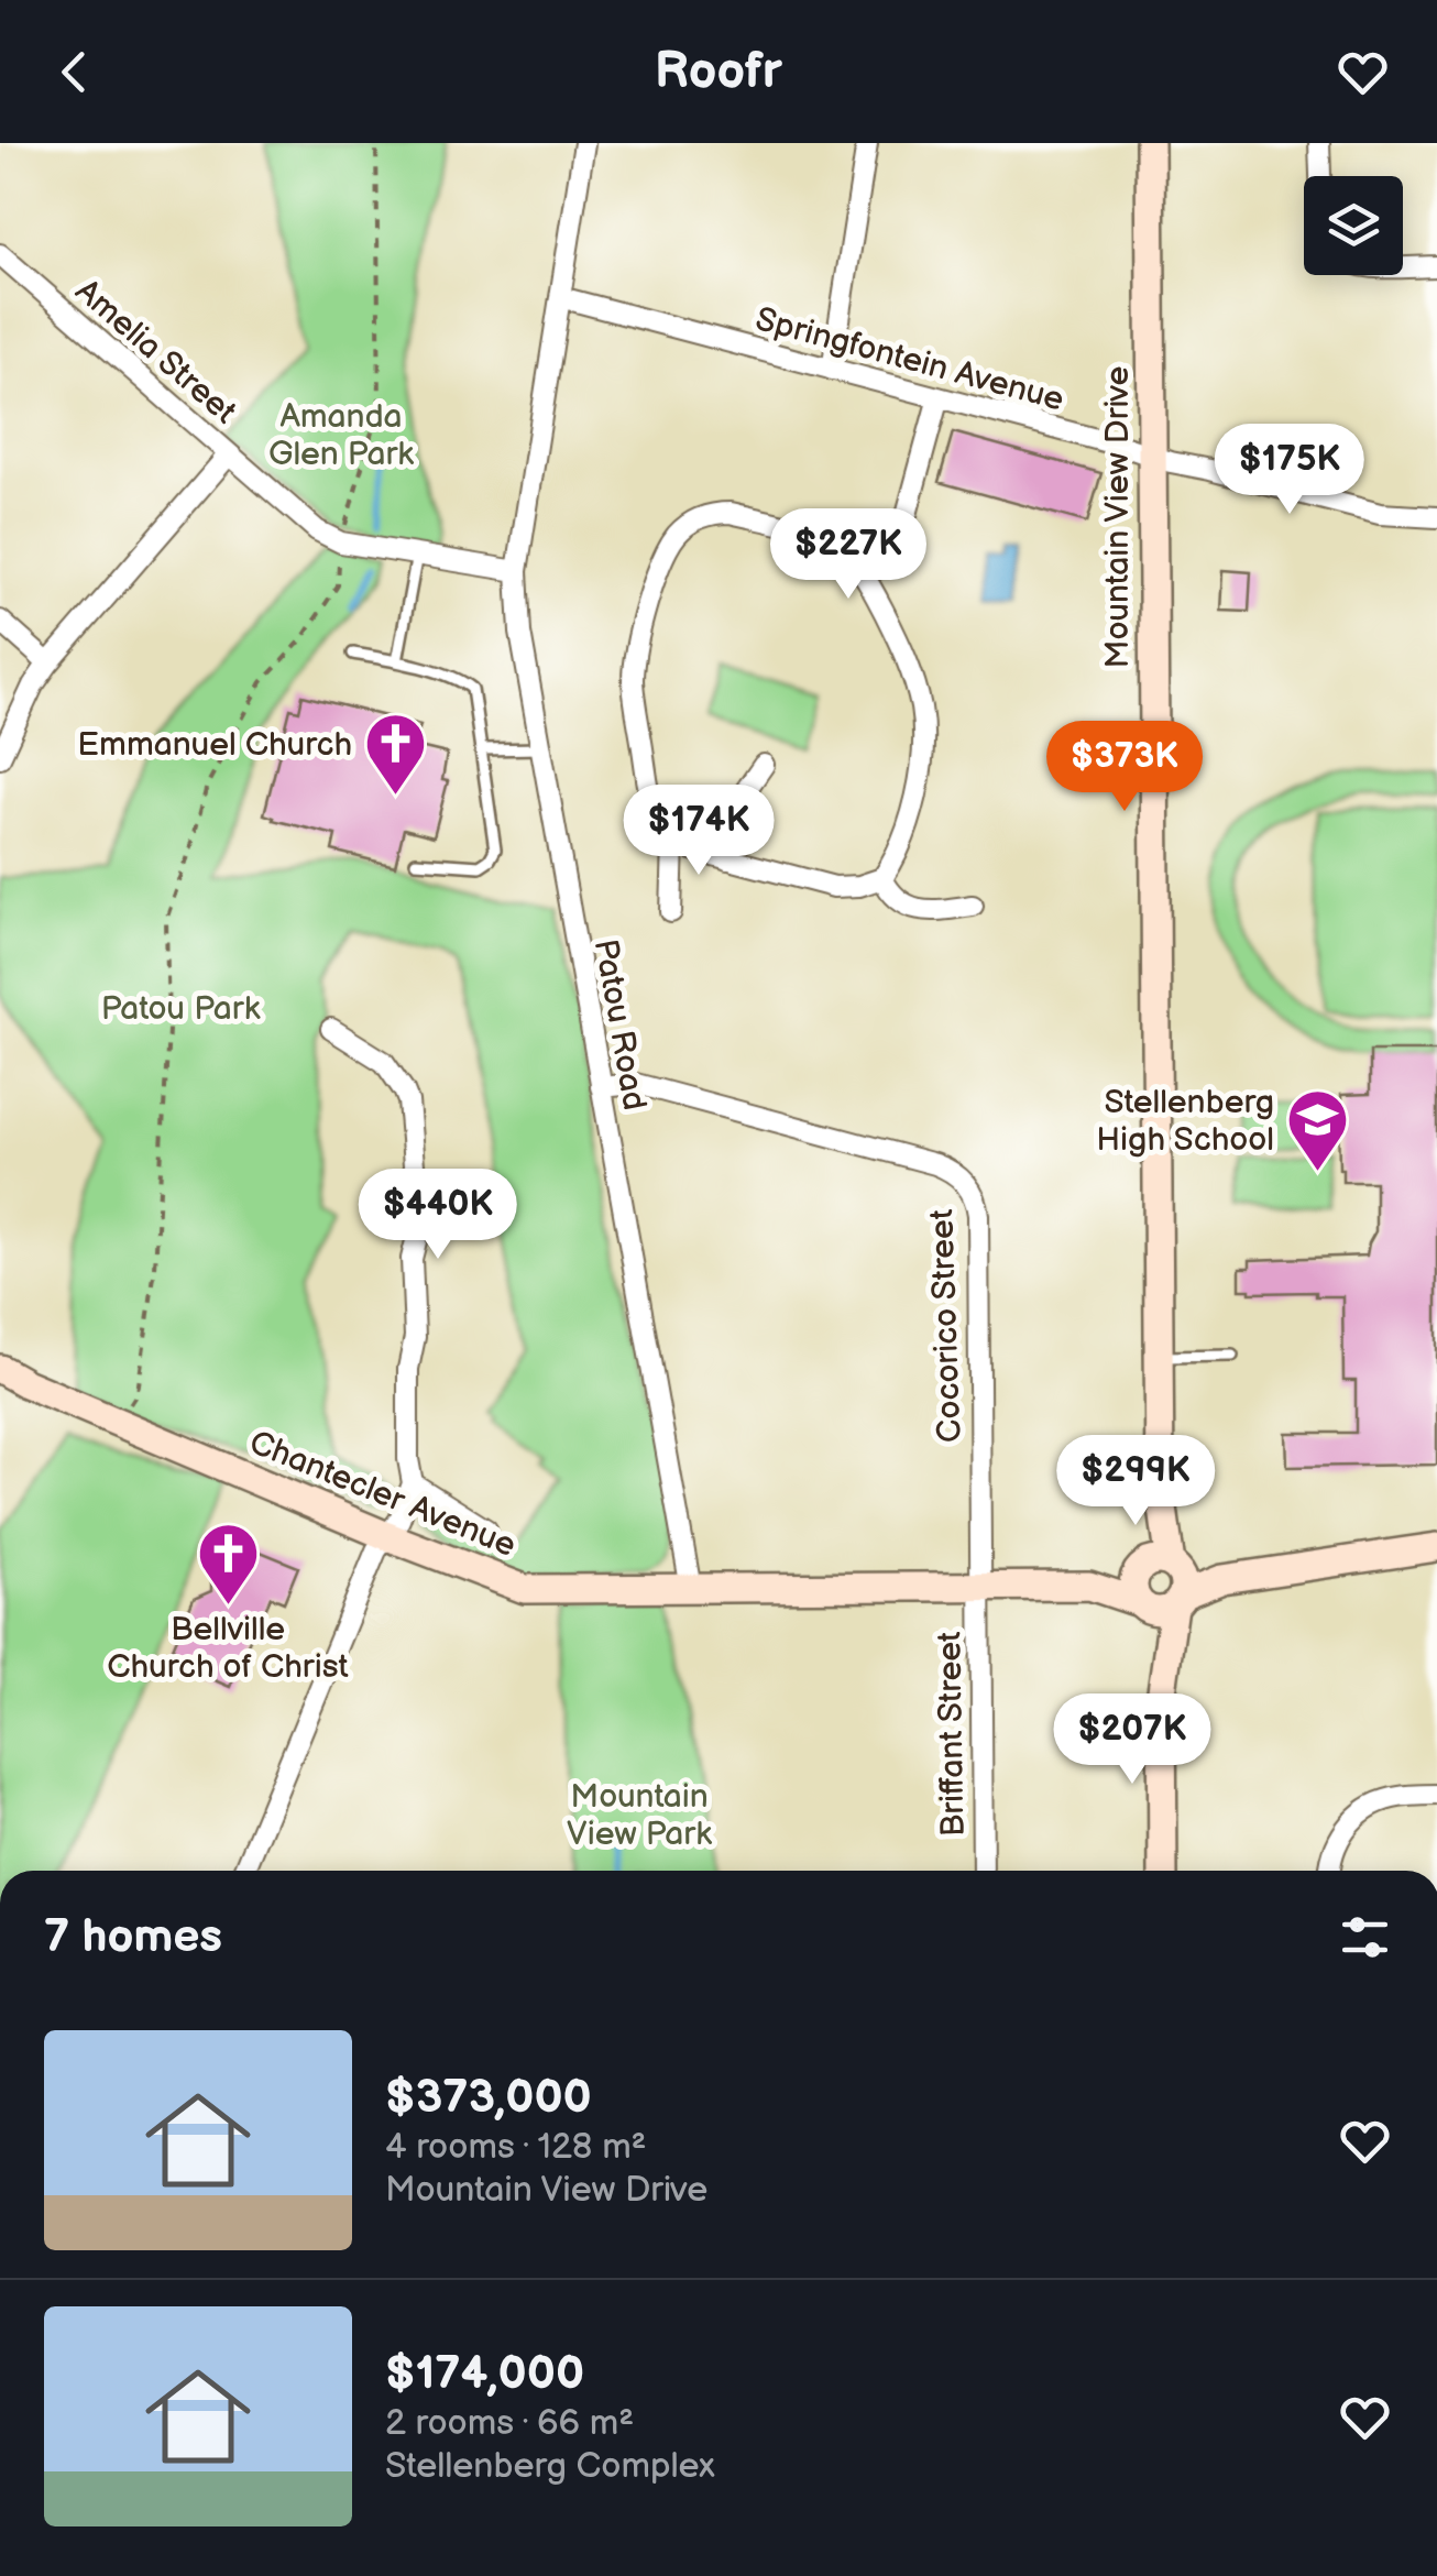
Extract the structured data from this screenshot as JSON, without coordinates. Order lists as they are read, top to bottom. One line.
{"streets":{"street":["Amelia Street","Springfontein Avenue","Mountain View Drive","Patou Road","Cocorico Street","Chantecler Avenue","Briffant Street"]},"crossings":[["Amelia Street","Patou Road"],["Springfontein Avenue","Mountain View Drive"],["Springfontein Avenue","Patou Road"],["Mountain View Drive","Chantecler Avenue"],["Patou Road","Cocorico Street"],["Patou Road","Chantecler Avenue"],["Cocorico Street","Chantecler Avenue"],["Cocorico Street","Briffant Street"],["Chantecler Avenue","Briffant Street"]],"parks":["Amanda Glen Park","Patou Park","Mountain View Park"],"places":{"church":["Emmanuel Church","Bellville Church of Christ"],"school or university":["Stellenberg High School"]},"page":{"header":"Roofr","price":["$175K","$227K","$373K","$174K","$440K","$299K","$207K"],"heading":"7 homes","list":[{"name":"$373,000","note":"4 rooms · 128 m² · Mountain View Drive"},{"name":"$174,000","note":"2 rooms · 66 m² · Stellenberg Complex"}]}}
